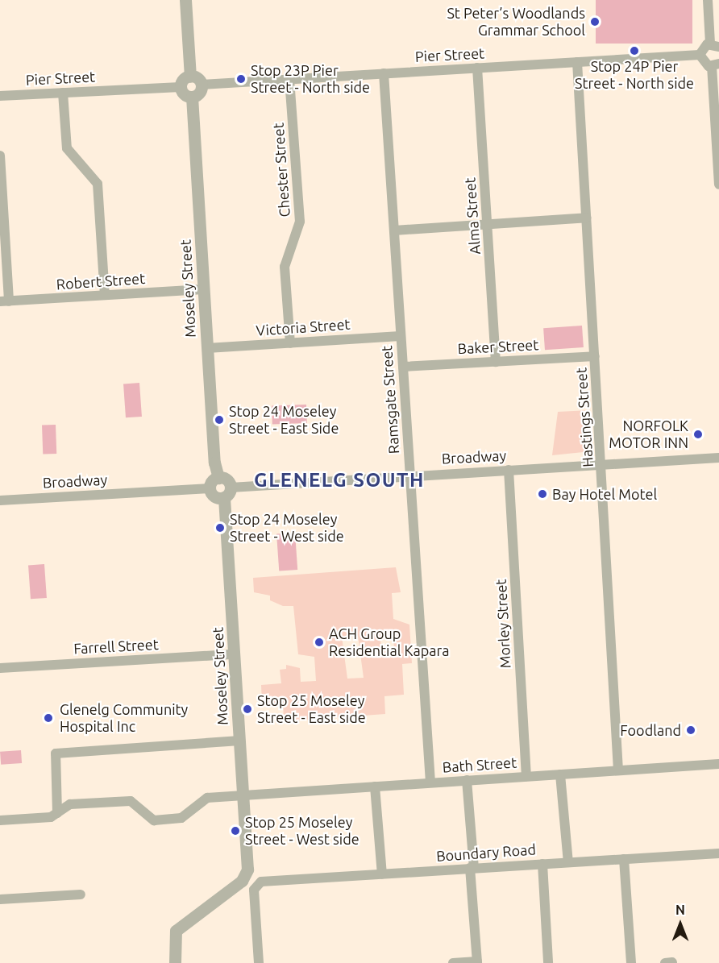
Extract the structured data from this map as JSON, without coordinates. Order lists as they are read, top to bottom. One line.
{"streets":{"street":["Pier Street","Chester Street","Alma Street","Robert Street","Moseley Street","Victoria Street","Baker Street","Ramsgate Street","Hastings Street","Broadway","Morley Street","Farrell Street","Bath Street","Boundary Road"]},"crossings":[["Pier Street","Chester Street"],["Pier Street","Alma Street"],["Pier Street","Ramsgate Street"],["Pier Street","Hastings Street"],["Chester Street","Victoria Street"],["Alma Street","Baker Street"],["Robert Street","Moseley Street"],["Moseley Street","Victoria Street"],["Moseley Street","Broadway"],["Moseley Street","Farrell Street"],["Moseley Street","Bath Street"],["Victoria Street","Ramsgate Street"],["Baker Street","Ramsgate Street"],["Baker Street","Hastings Street"],["Ramsgate Street","Broadway"],["Ramsgate Street","Bath Street"],["Hastings Street","Broadway"],["Hastings Street","Bath Street"],["Broadway","Morley Street"],["Morley Street","Bath Street"]],"districts":["GLENELG SOUTH"],"places":["St Peter’s Woodlands Grammar School","Stop 24P Pier Street - North side","Stop 23P Pier Street - North side","Stop 24 Moseley Street - East Side","NORFOLK MOTOR INN","Bay Hotel Motel","Stop 24 Moseley Street - West side","ACH Group Residential Kapara","Stop 25 Moseley Street - East side","Glenelg Community Hospital Inc","Foodland","Stop 25 Moseley Street - West side"],"north":"top"}
